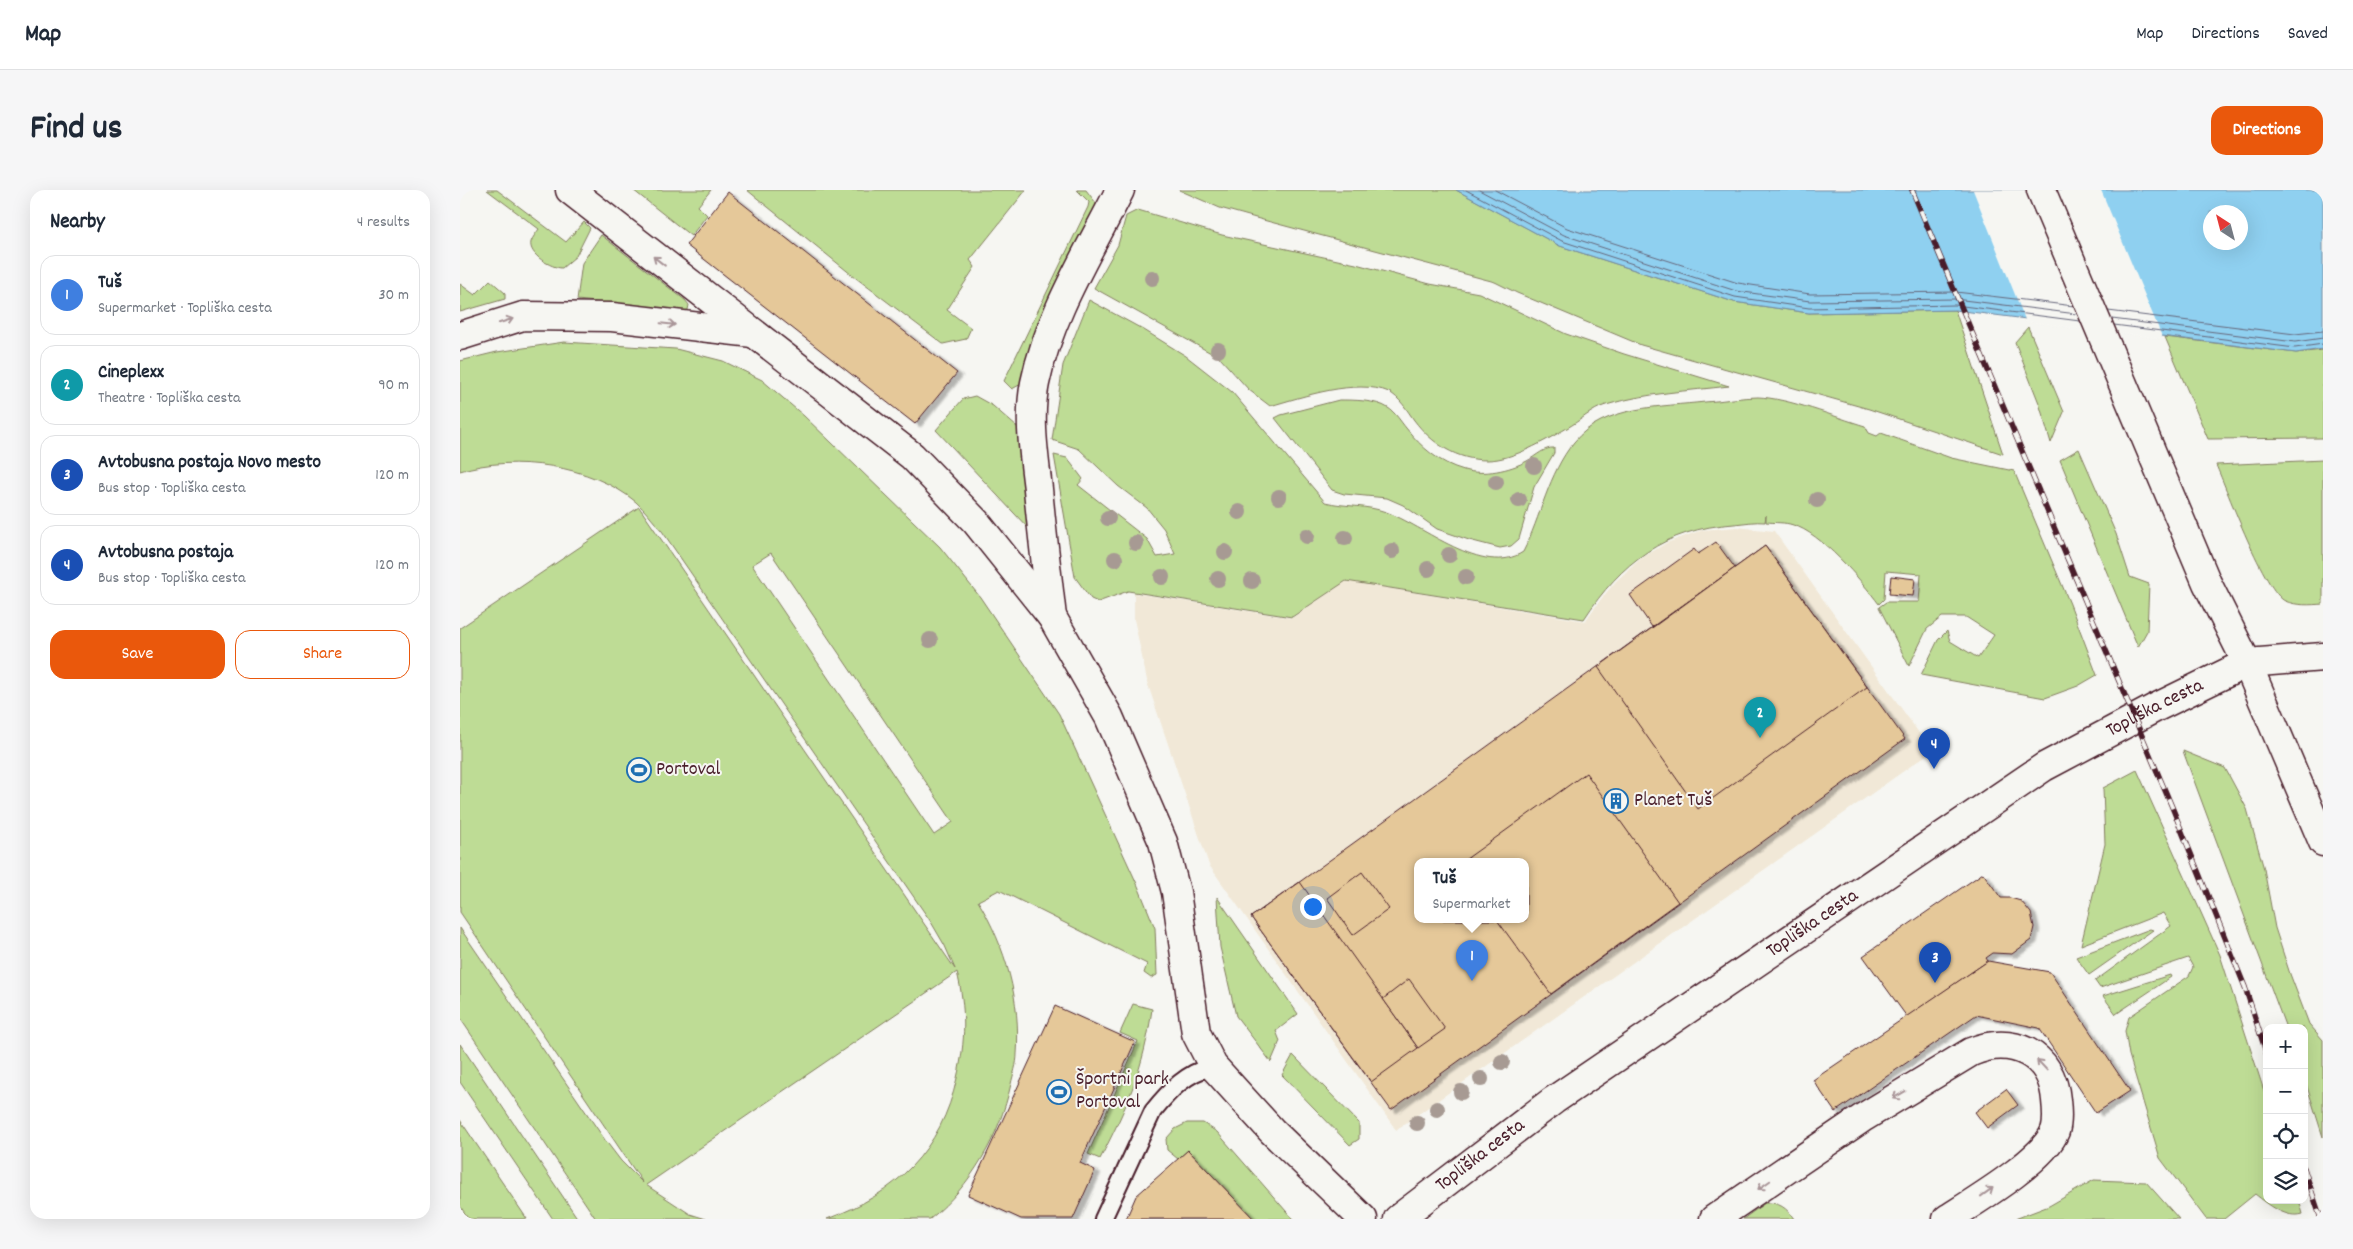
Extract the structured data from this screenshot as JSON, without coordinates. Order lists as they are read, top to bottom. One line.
{"streets":{"street":["Topliška cesta"]},"places":{"sports":["Portoval","Športni park Portoval"],"building":["Planet Tuš"]},"north":"top left","page":{"header":"Map","nav":["Map","Directions","Saved"],"title":"Find us","buttons":["Directions",["Save","Share"]],"heading":["Nearby","4 results"],"list":[{"mark":"1","name":"Tuš","note":"Supermarket · Topliška cesta","value":"30 m"},{"mark":"2","name":"Cineplexx","note":"Theatre · Topliška cesta","value":"90 m"},{"mark":"3","name":"Avtobusna postaja Novo mesto","note":"Bus stop · Topliška cesta","value":"120 m"},{"mark":"4","name":"Avtobusna postaja","note":"Bus stop · Topliška cesta","value":"120 m"}],"pins":["2","4","1","3"],"popup":["Tuš","Supermarket"],"map_buttons":["+","−"]}}
